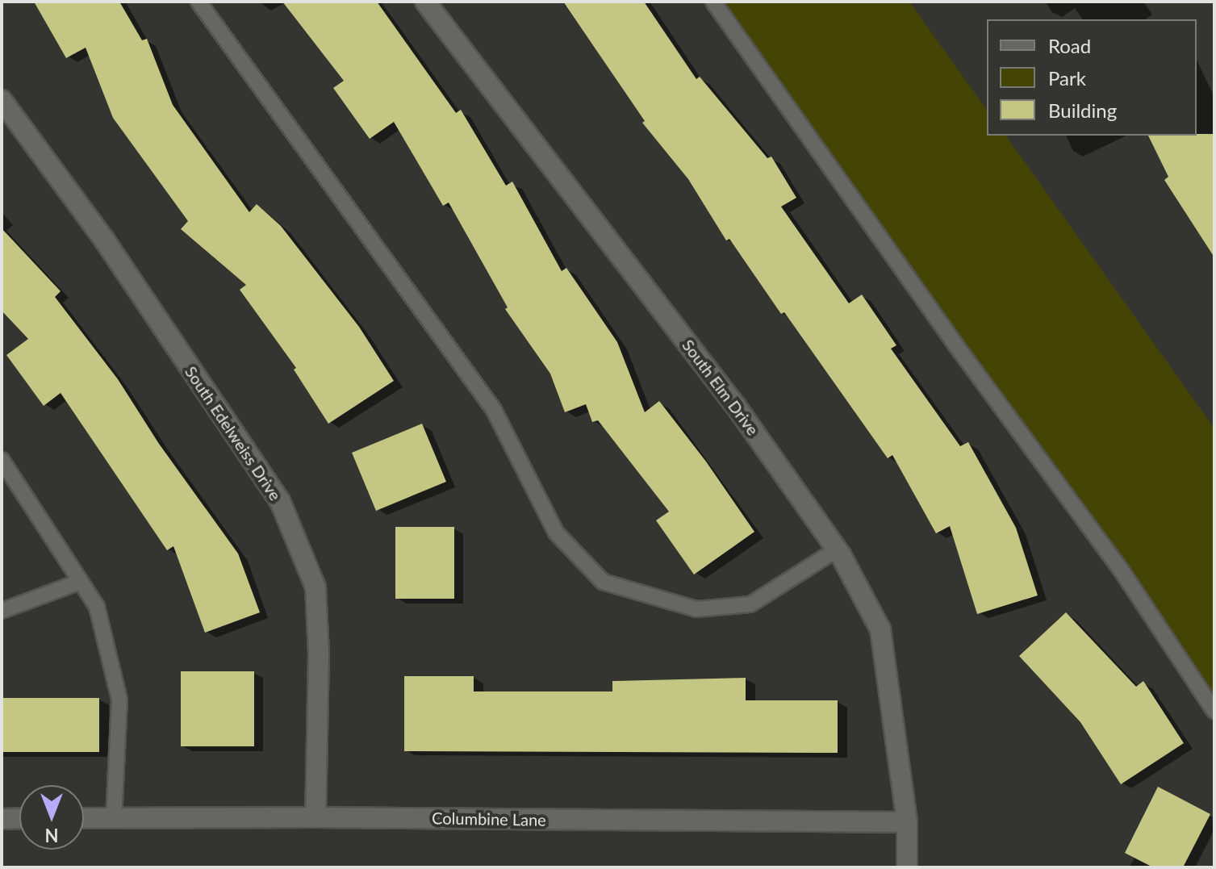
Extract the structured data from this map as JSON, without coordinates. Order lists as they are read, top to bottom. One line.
{"streets":{"street":["South Elm Drive","South Edelweiss Drive","Columbine Lane"]},"crossings":[["South Elm Drive","Columbine Lane"],["South Edelweiss Drive","Columbine Lane"]],"legend":["Road","Park","Building"],"north":"bottom"}
